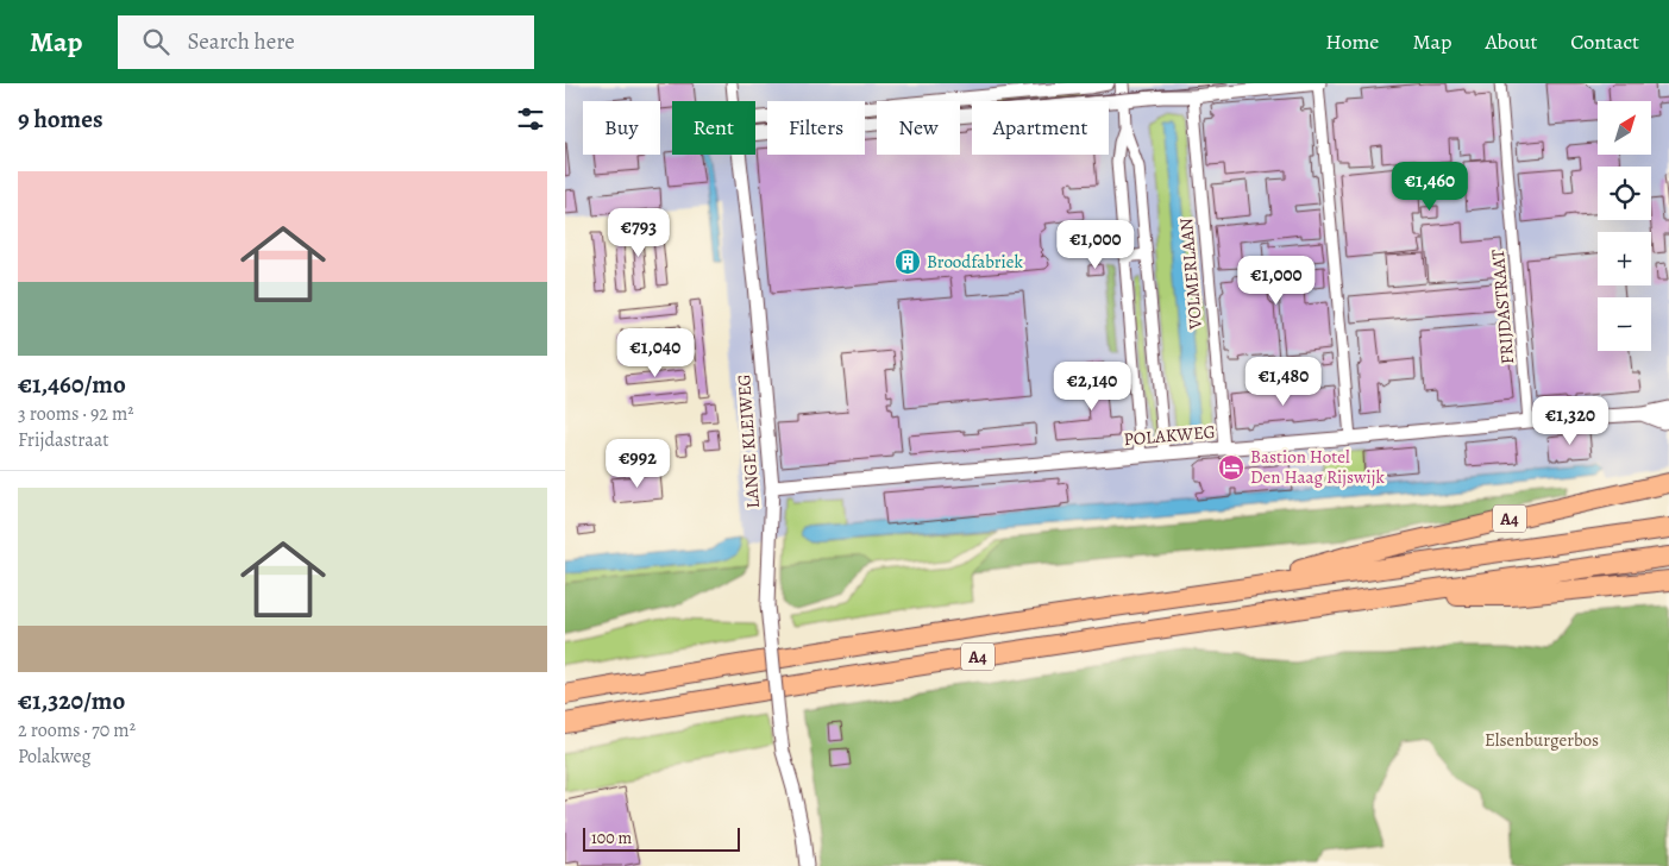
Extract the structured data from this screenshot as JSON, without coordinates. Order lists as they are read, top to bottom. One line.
{"streets":{"highway":["A4"],"street":["VOLMERLAAN","FRIJDASTRAAT","POLAKWEG","LANGE KLEIWEG"]},"crossings":[["VOLMERLAAN","POLAKWEG"],["FRIJDASTRAAT","POLAKWEG"],["POLAKWEG","LANGE KLEIWEG"]],"parks":["Elsenburgerbos"],"places":{"building":["Broodfabriek"],"hotel":["Bastion Hotel Den Haag Rijswijk"]},"scale_bar":"100 m","north":"top right","page":{"header":"Map","search":"Search here","nav":["Home","Map","About","Contact"],"heading":"9 homes","map_buttons":["+","−"],"chip":["Buy","Rent","Filters","New","Apartment"],"list":[{"name":"€1,460/mo","note":"3 rooms · 92 m² · Frijdastraat"},{"name":"€1,320/mo","note":"2 rooms · 70 m² · Polakweg"}],"price":["€1,460","€793","€1,000","€1,000","€1,040","€1,480","€2,140","€1,320","€992"],"scale":"100 m"}}
